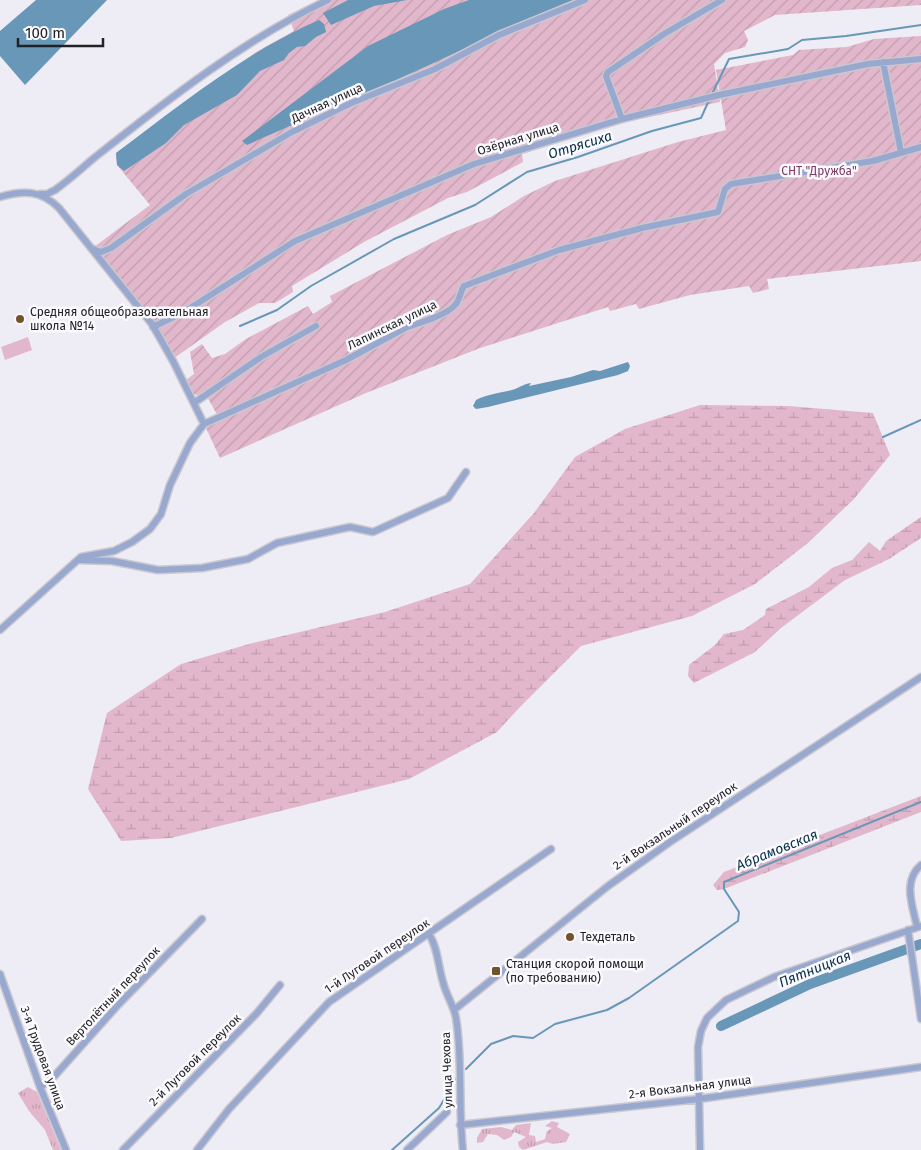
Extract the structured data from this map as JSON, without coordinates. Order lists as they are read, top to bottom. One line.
{"streets":{"street":["Дачная улица","Озёрная улица","Лапинская улица","2-й Вокзальный переулок","1-й Луговой переулок","Вертолётный переулок","3-я Трудовая улица","2-й Луговой переулок","улица Чехова","2-я Вокзальная улица"]},"crossings":[["2-й Вокзальный переулок","улица Чехова"],["1-й Луговой переулок","улица Чехова"],["Вертолётный переулок","3-я Трудовая улица"],["улица Чехова","2-я Вокзальная улица"]],"water":["Отрясиха","Абрамовская","Пятницкая"],"parks":["СНТ \"Дружба\""],"places":{"other":["Средняя общеобразовательная школа №14","Техдеталь"],"transit":["Станция скорой помощи (по требованию)"]},"scale_bar":"100 m"}
